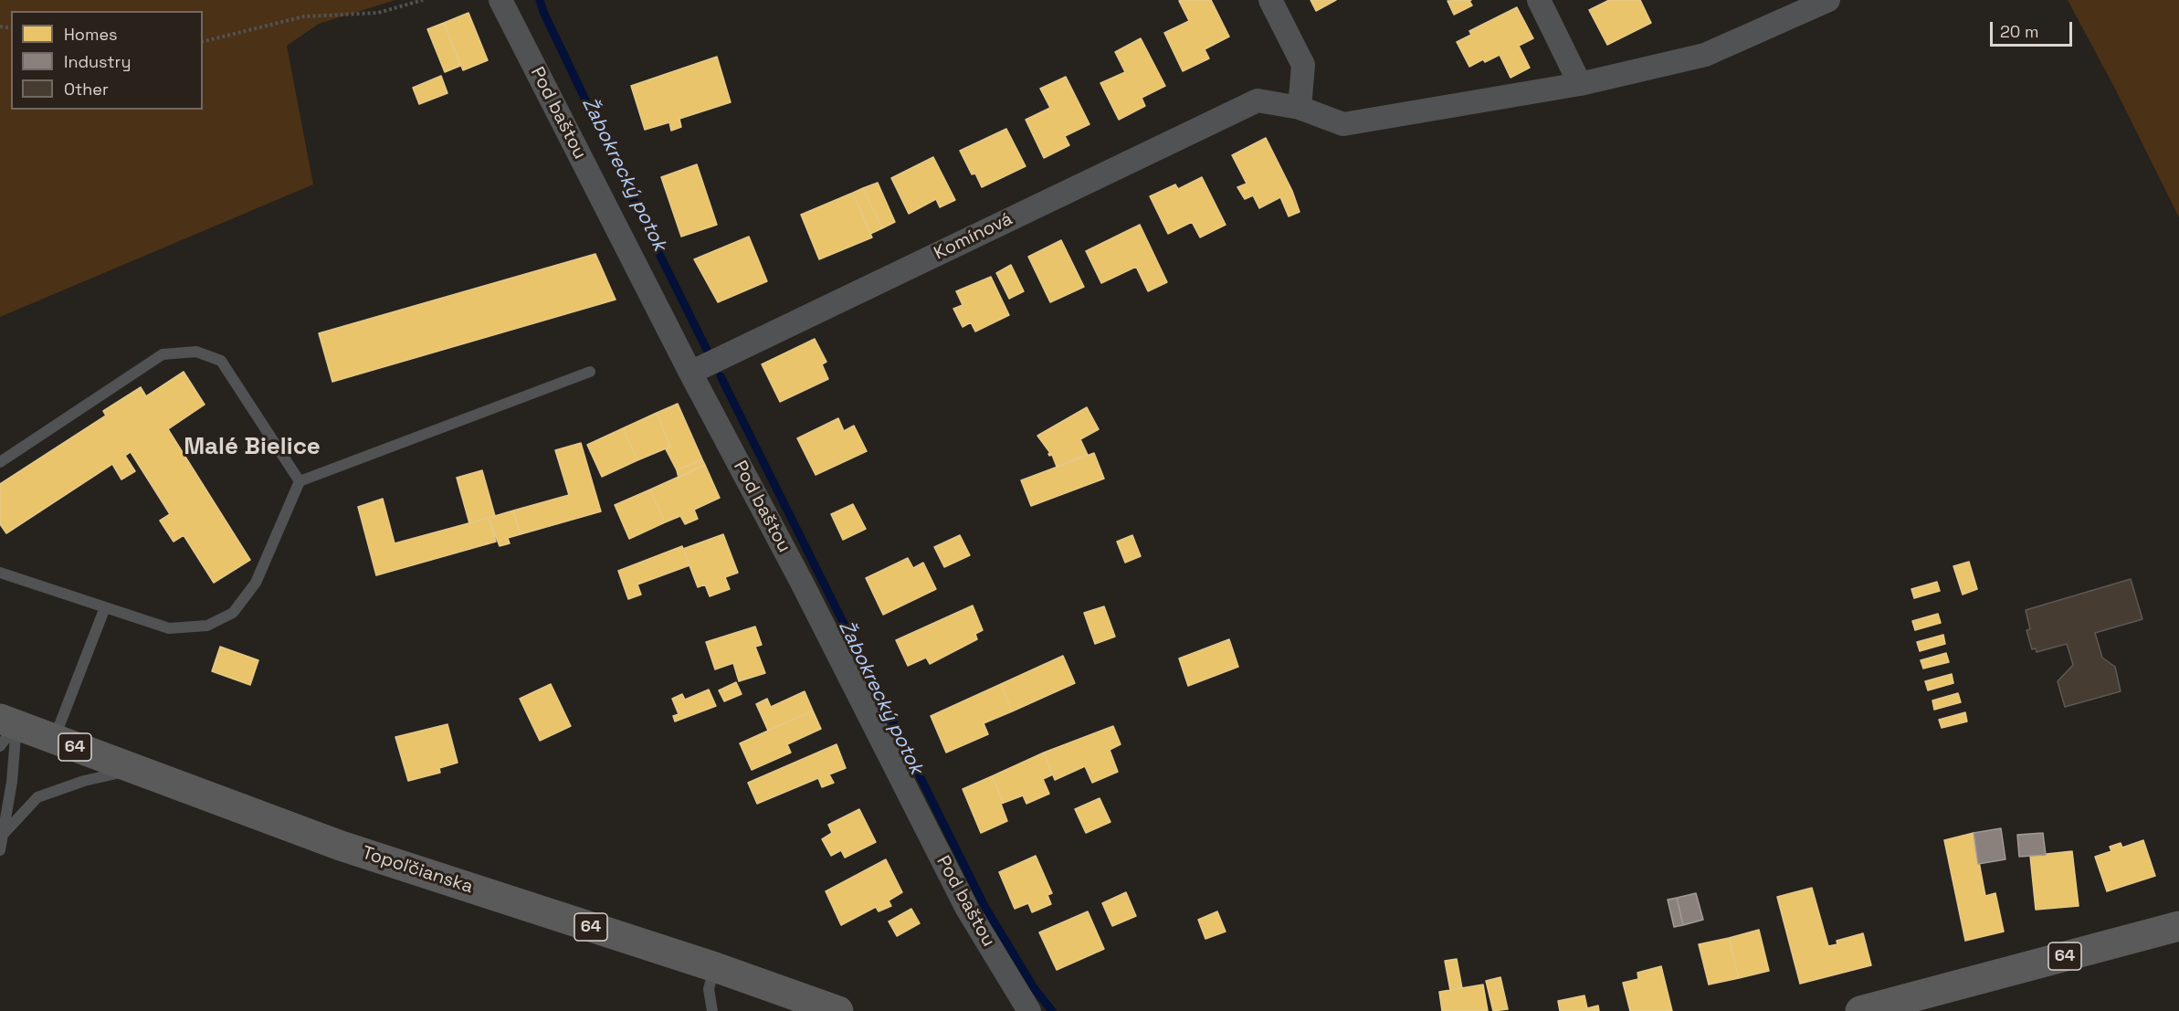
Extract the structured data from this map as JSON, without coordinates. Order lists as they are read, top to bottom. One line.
{"streets":{"main road":["64","Topoľčianska"],"street":["Pod baštou","Komínová"]},"crossings":[["Pod baštou","Komínová"]],"districts":["Malé Bielice"],"water":["Žabokrecký potok"],"legend":["Homes","Industry","Other"],"scale_bar":"20 m"}
